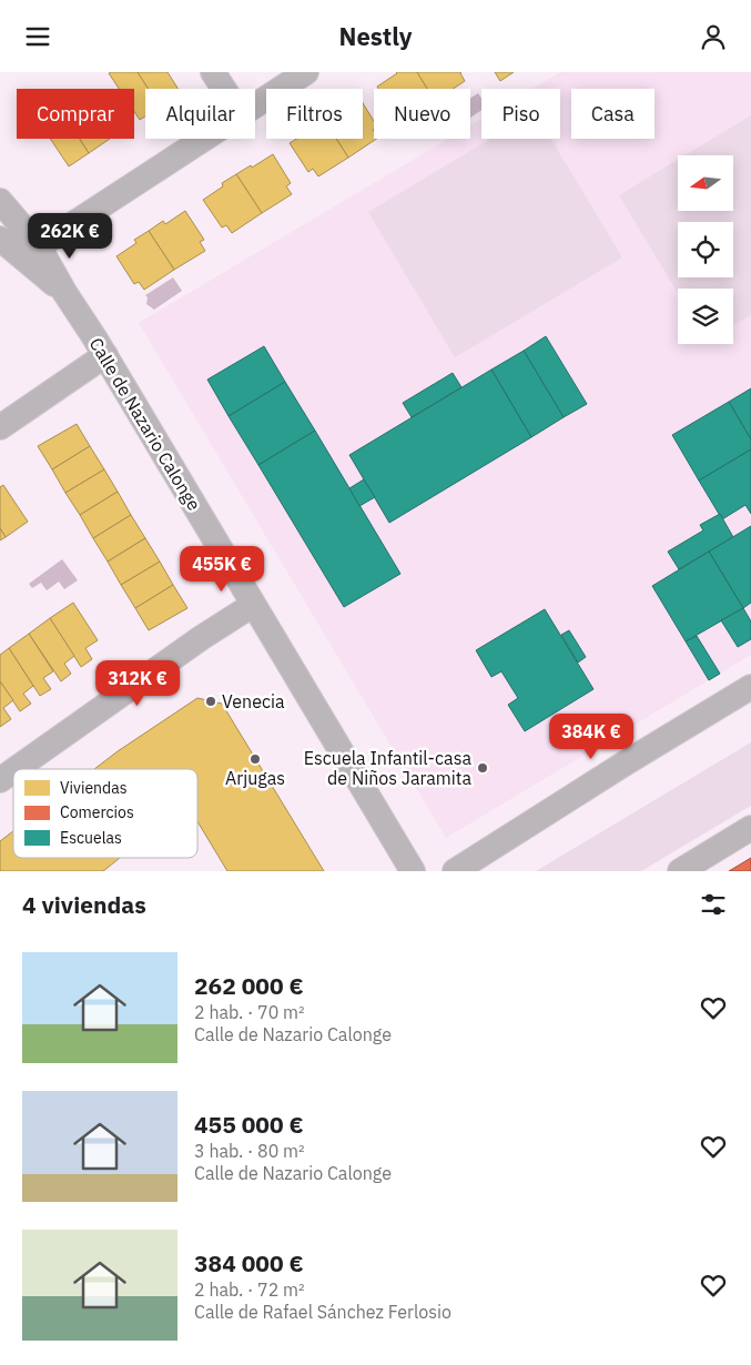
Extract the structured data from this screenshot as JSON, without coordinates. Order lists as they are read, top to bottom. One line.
{"streets":{"street":["Calle de Nazario Calonge"]},"places":["Venecia","Arjugas","Escuela Infantil-casa de Niños Jaramita"],"legend":["Viviendas","Comercios","Escuelas"],"north":"left","page":{"header":"Nestly","chip":["Comprar","Alquilar","Filtros","Nuevo","Piso","Casa"],"price":["262K €","455K €","312K €","384K €"],"heading":"4 viviendas","list":[{"name":"262 000 €","note":"2 hab. · 70 m² · Calle de Nazario Calonge"},{"name":"455 000 €","note":"3 hab. · 80 m² · Calle de Nazario Calonge"},{"name":"384 000 €","note":"2 hab. · 72 m² · Calle de Rafael Sánchez Ferlosio"}]}}
